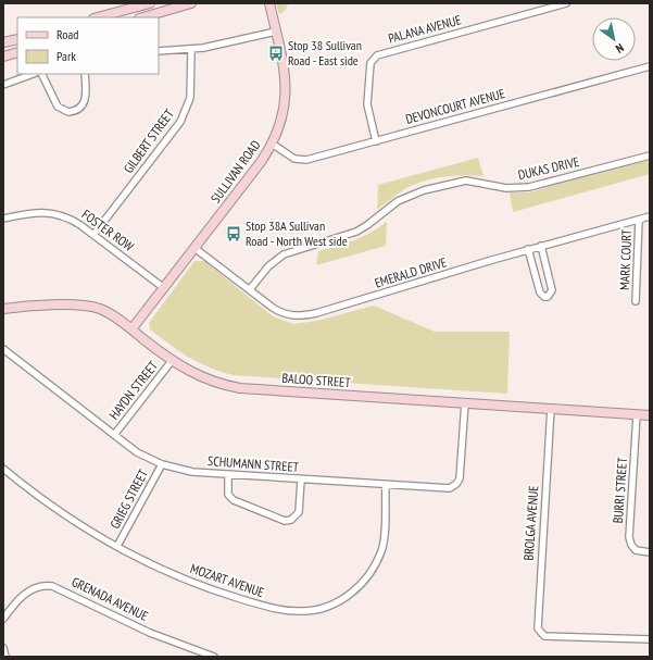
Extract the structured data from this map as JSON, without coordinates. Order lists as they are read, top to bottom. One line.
{"streets":{"street":["PALANA AVENUE","DEVONCOURT AVENUE","GILBERT STREET","DUKAS DRIVE","SULLIVAN ROAD","FOSTER ROW","MARK COURT","EMERALD DRIVE","BALOO STREET","HAYDN STREET","SCHUMANN STREET","BURRI STREET","GRIEG STREET","BROLGA AVENUE","MOZART AVENUE","GRENADA AVENUE"]},"crossings":[["PALANA AVENUE","DEVONCOURT AVENUE"],["DEVONCOURT AVENUE","SULLIVAN ROAD"],["GILBERT STREET","FOSTER ROW"],["DUKAS DRIVE","EMERALD DRIVE"],["SULLIVAN ROAD","FOSTER ROW"],["SULLIVAN ROAD","EMERALD DRIVE"],["SULLIVAN ROAD","BALOO STREET"],["MARK COURT","EMERALD DRIVE"],["BALOO STREET","HAYDN STREET"],["BALOO STREET","SCHUMANN STREET"],["BALOO STREET","BURRI STREET"],["BALOO STREET","BROLGA AVENUE"],["HAYDN STREET","SCHUMANN STREET"],["SCHUMANN STREET","GRIEG STREET"],["SCHUMANN STREET","MOZART AVENUE"],["GRIEG STREET","MOZART AVENUE"]],"places":{"bus stop":["Stop 38 Sullivan Road - East side","Stop 38A Sullivan Road - North West side"]},"legend":["Road","Park"],"north":"bottom right"}
